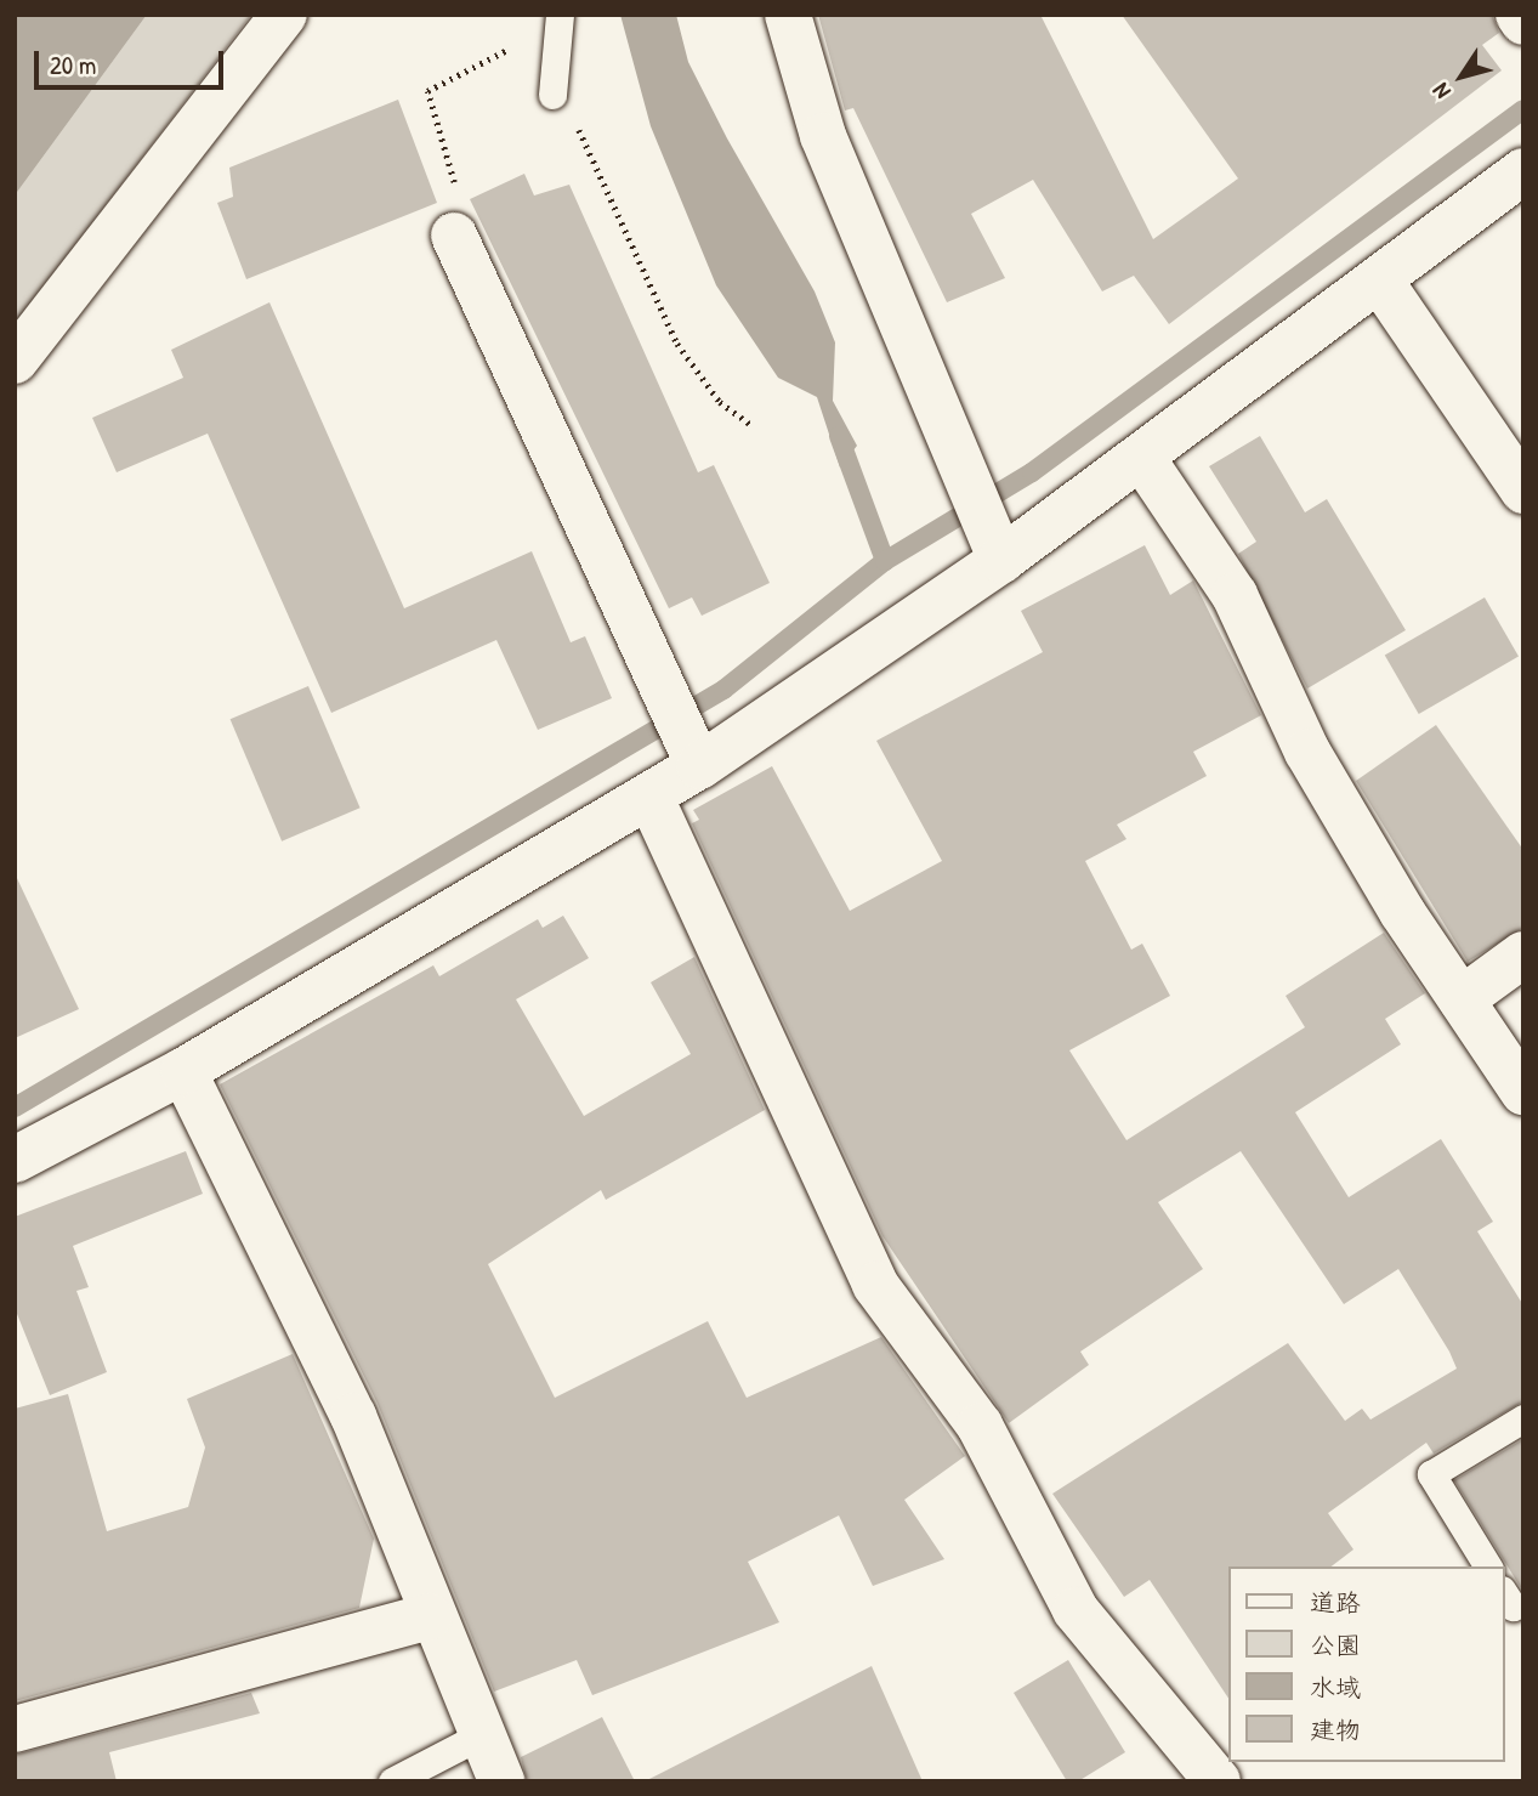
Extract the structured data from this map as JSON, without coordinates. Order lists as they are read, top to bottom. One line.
{"legend":["道路","公園","水域","建物"],"scale_bar":"20 m","north":"bottom left"}
